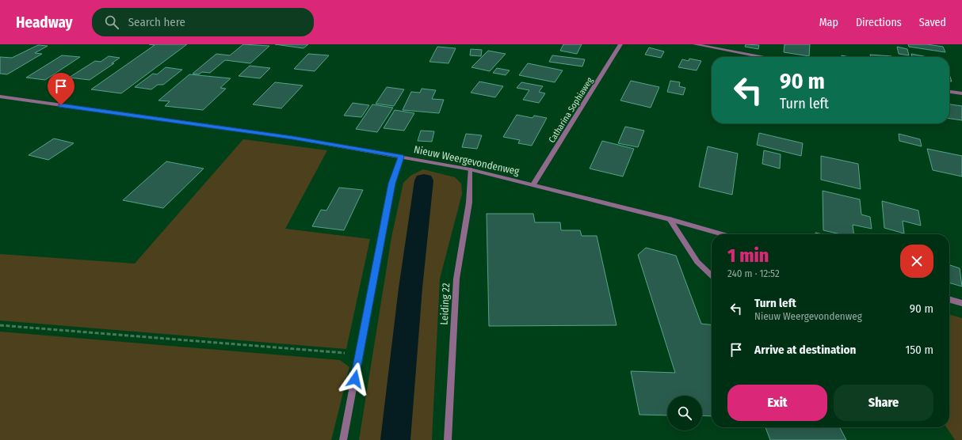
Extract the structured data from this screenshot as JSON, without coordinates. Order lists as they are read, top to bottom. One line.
{"streets":{"street":["Catharina Sophiaweg","Nieuw Weergevondenweg","Leiding 22"]},"crossings":[["Catharina Sophiaweg","Nieuw Weergevondenweg"],["Nieuw Weergevondenweg","Leiding 22"]],"page":{"header":"Headway","search":"Search here","nav":["Map","Directions","Saved"],"turn":["90 m","Turn left"],"heading":["1 min","240 m · 12:52"],"list":[{"name":"Turn left","note":"Nieuw Weergevondenweg","value":"90 m"},{"name":"Arrive at destination","value":"150 m"}],"buttons":["Exit","Share"]}}
